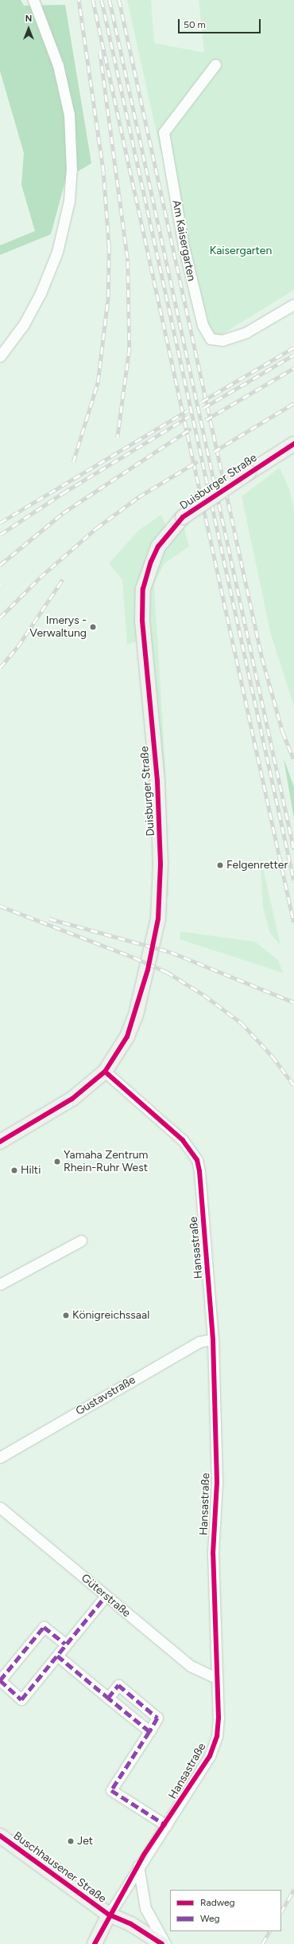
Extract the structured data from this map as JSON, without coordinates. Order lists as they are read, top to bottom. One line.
{"streets":{"main road":["Duisburger Straße","Hansastraße","Buschhausener Straße"],"street":["Am Kaisergarten","Gustavstraße","Güterstraße"]},"crossings":[["Duisburger Straße","Hansastraße"],["Hansastraße","Gustavstraße"],["Hansastraße","Güterstraße"],["Hansastraße","Buschhausener Straße"]],"parks":["Kaisergarten"],"places":["Imerys - Verwaltung","Felgenretter","Yamaha Zentrum Rhein-Ruhr West","Hilti","Königreichssaal","Jet"],"legend":["Radweg","Weg"],"scale_bar":"50 m","north":"top"}
